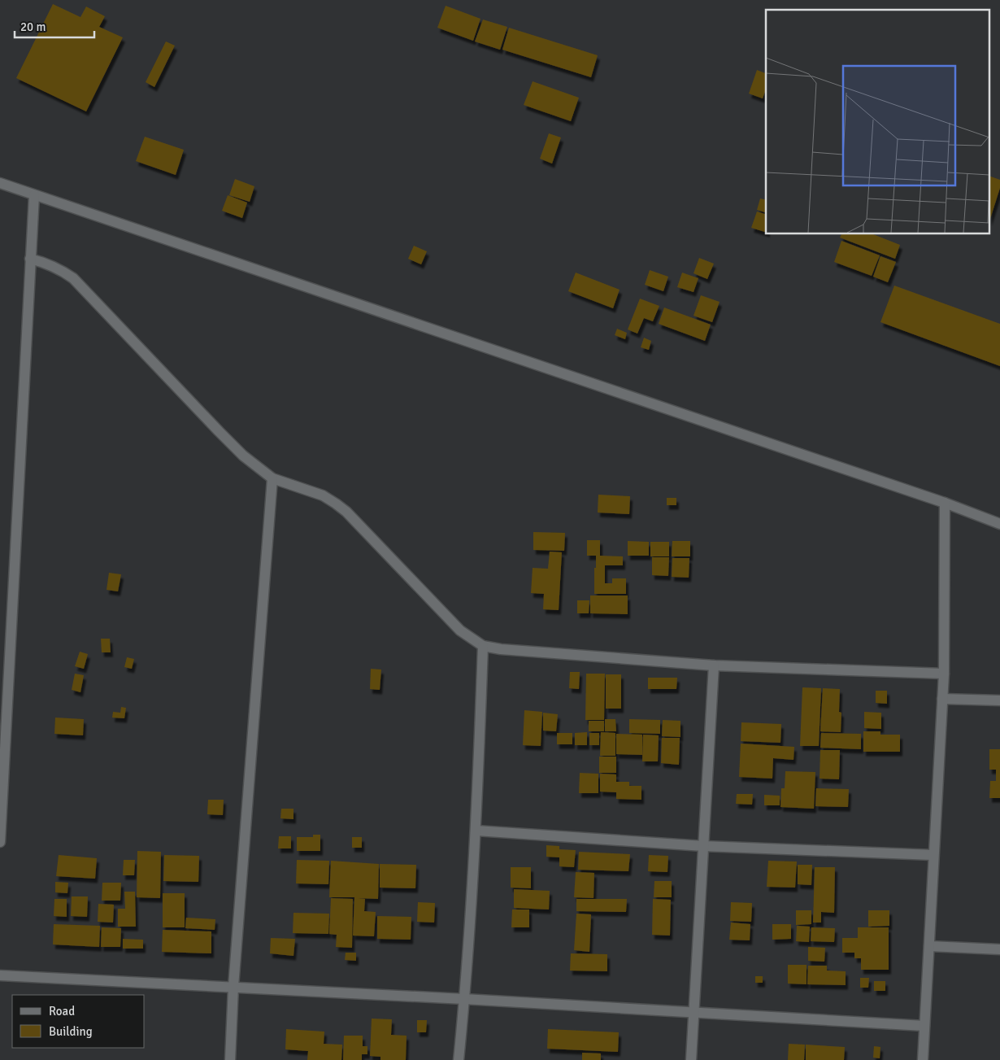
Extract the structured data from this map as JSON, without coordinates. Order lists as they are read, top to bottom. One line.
{"legend":["Road","Building"],"scale_bar":"20 m"}
